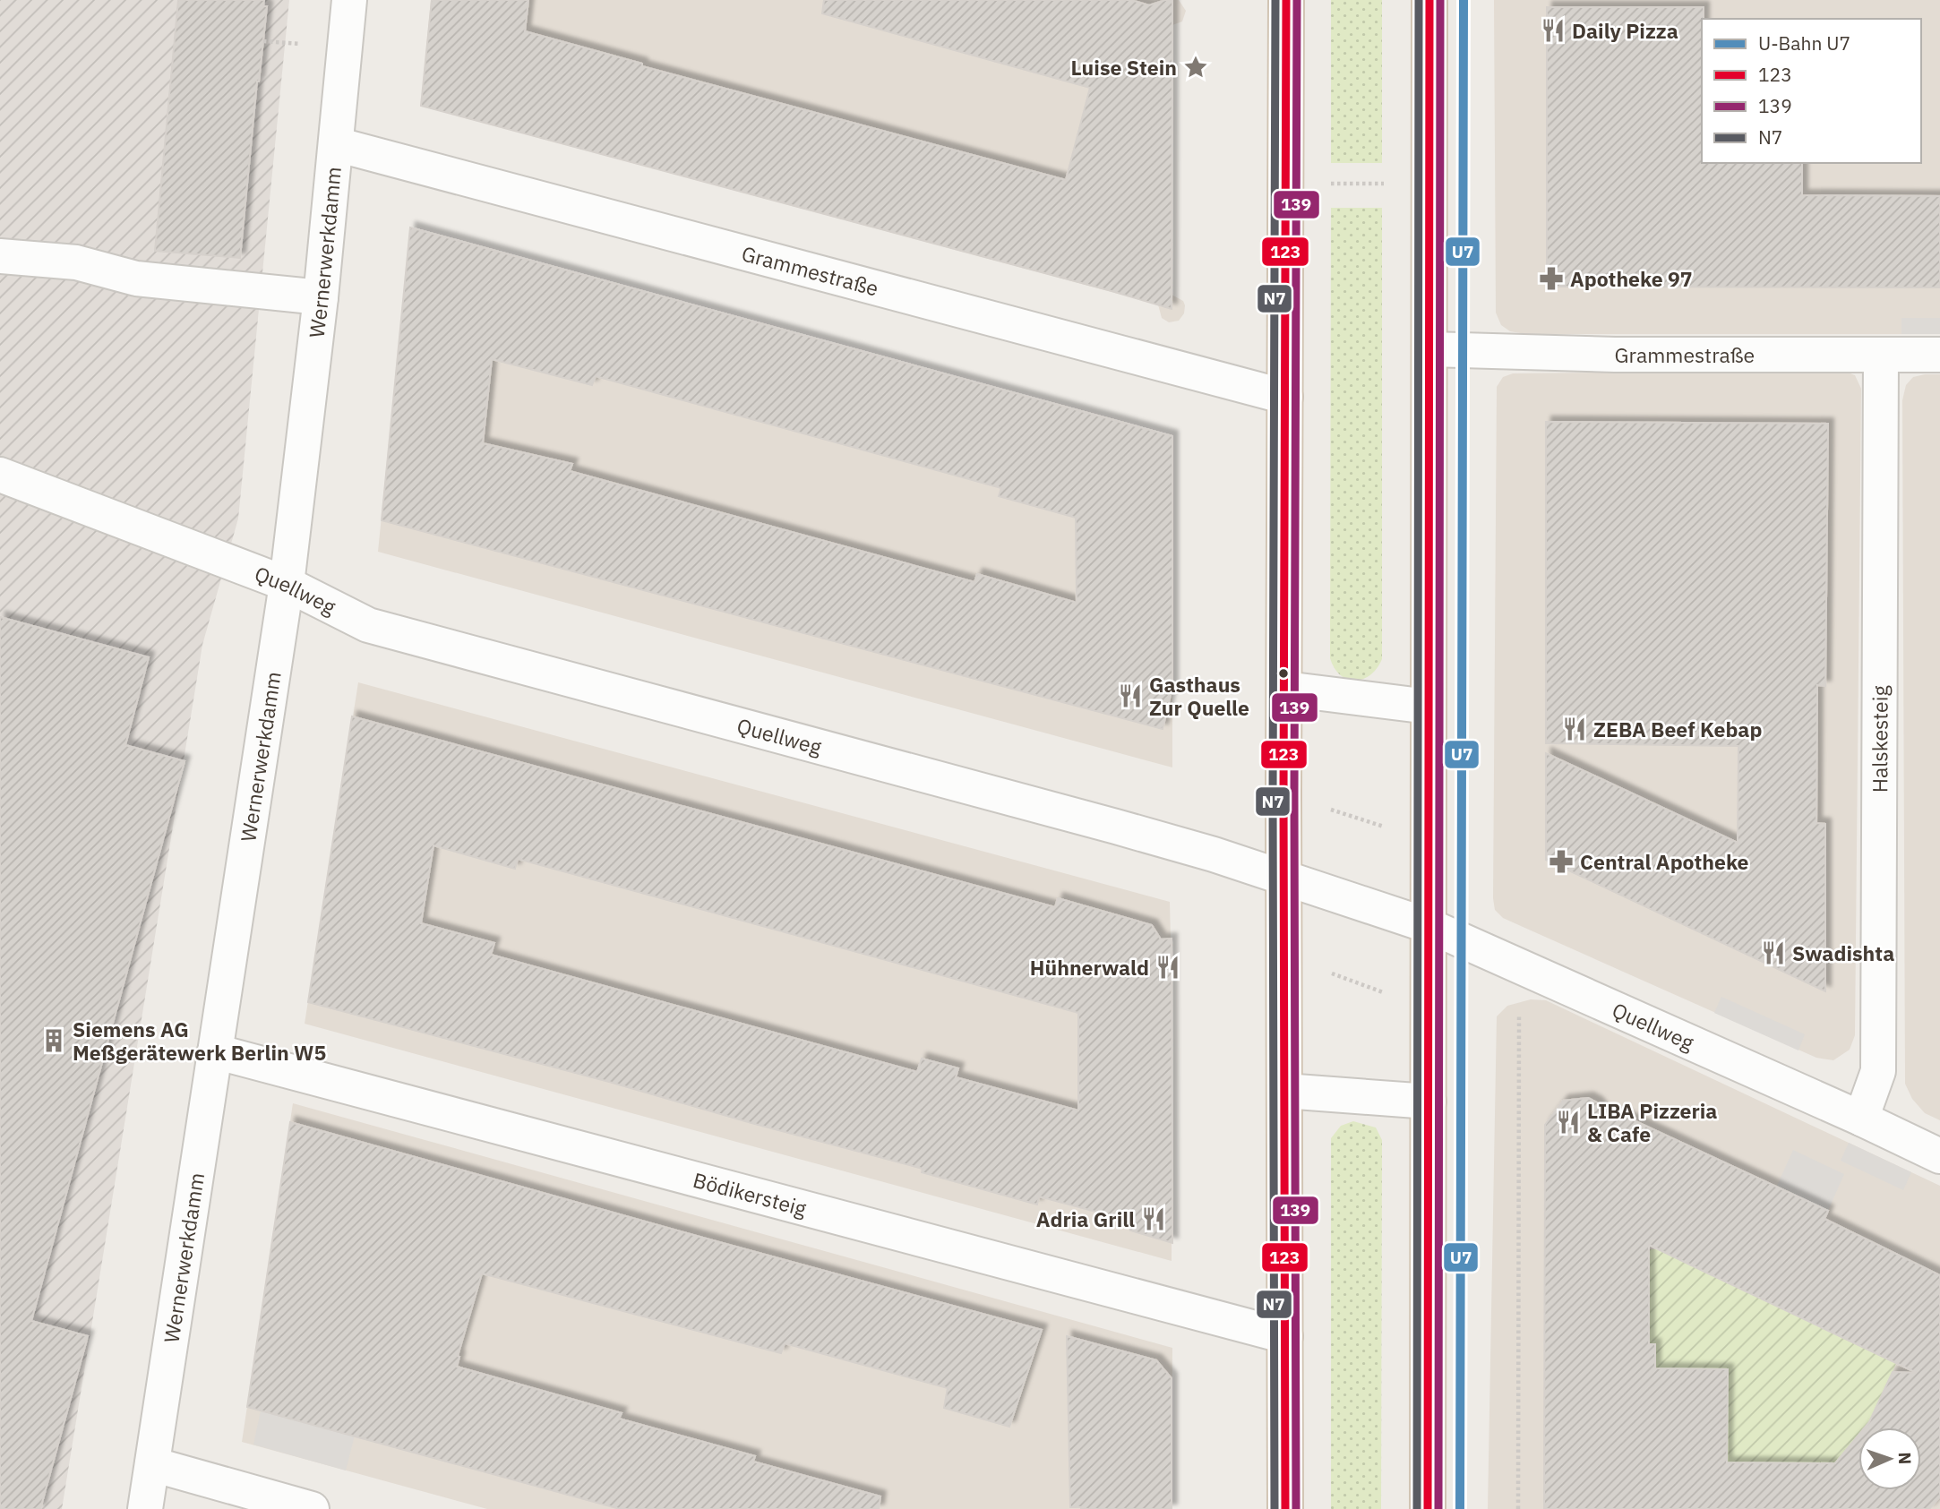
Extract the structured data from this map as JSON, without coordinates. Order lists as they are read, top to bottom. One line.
{"streets":{"street":["Wernerwerkdamm","Grammestraße","Quellweg","Halskesteig","Bödikersteig"]},"crossings":[["Wernerwerkdamm","Grammestraße"],["Wernerwerkdamm","Quellweg"],["Wernerwerkdamm","Bödikersteig"],["Grammestraße","Halskesteig"],["Quellweg","Halskesteig"]],"places":{"restaurant":["Daily Pizza","Gasthaus Zur Quelle","ZEBA Beef Kebap","Swadishta","Hühnerwald","LIBA Pizzeria & Cafe","Adria Grill"],"place":["Luise Stein"],"pharmacy":["Apotheke 97","Central Apotheke"],"building":["Siemens AG Meßgerätewerk Berlin W5"]},"lines":["metro line U7","transit line 123","transit line 139","transit line N7"],"legend":["U-Bahn U7","123","139","N7"],"north":"right"}
